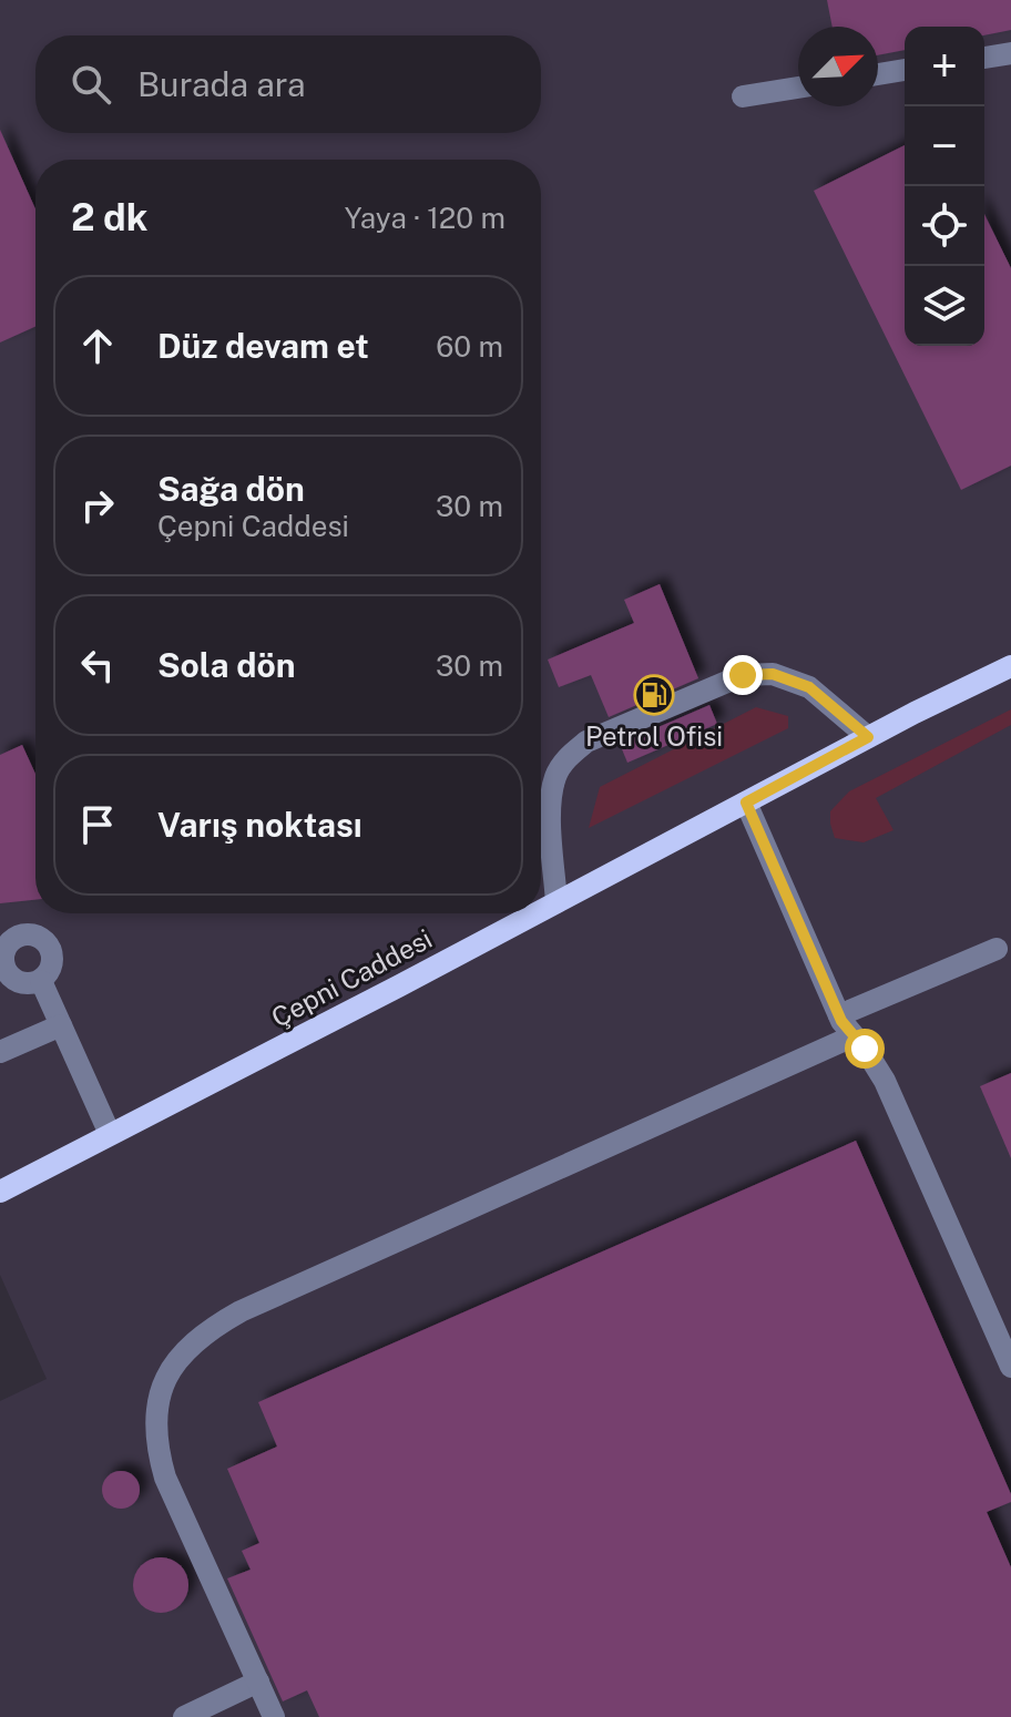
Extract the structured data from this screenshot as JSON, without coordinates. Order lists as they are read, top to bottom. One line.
{"streets":{"main road":["Çepni Caddesi"]},"places":{"fuel station":["Petrol Ofisi"]},"north":"top right","page":{"map_buttons":["+","−"],"search":"Burada ara","heading":["2 dk","Yaya · 120 m"],"list":[["Düz devam et","60 m"],["Sağa dön","Çepni Caddesi","30 m"],["Sola dön","30 m"],"Varış noktası"]}}
